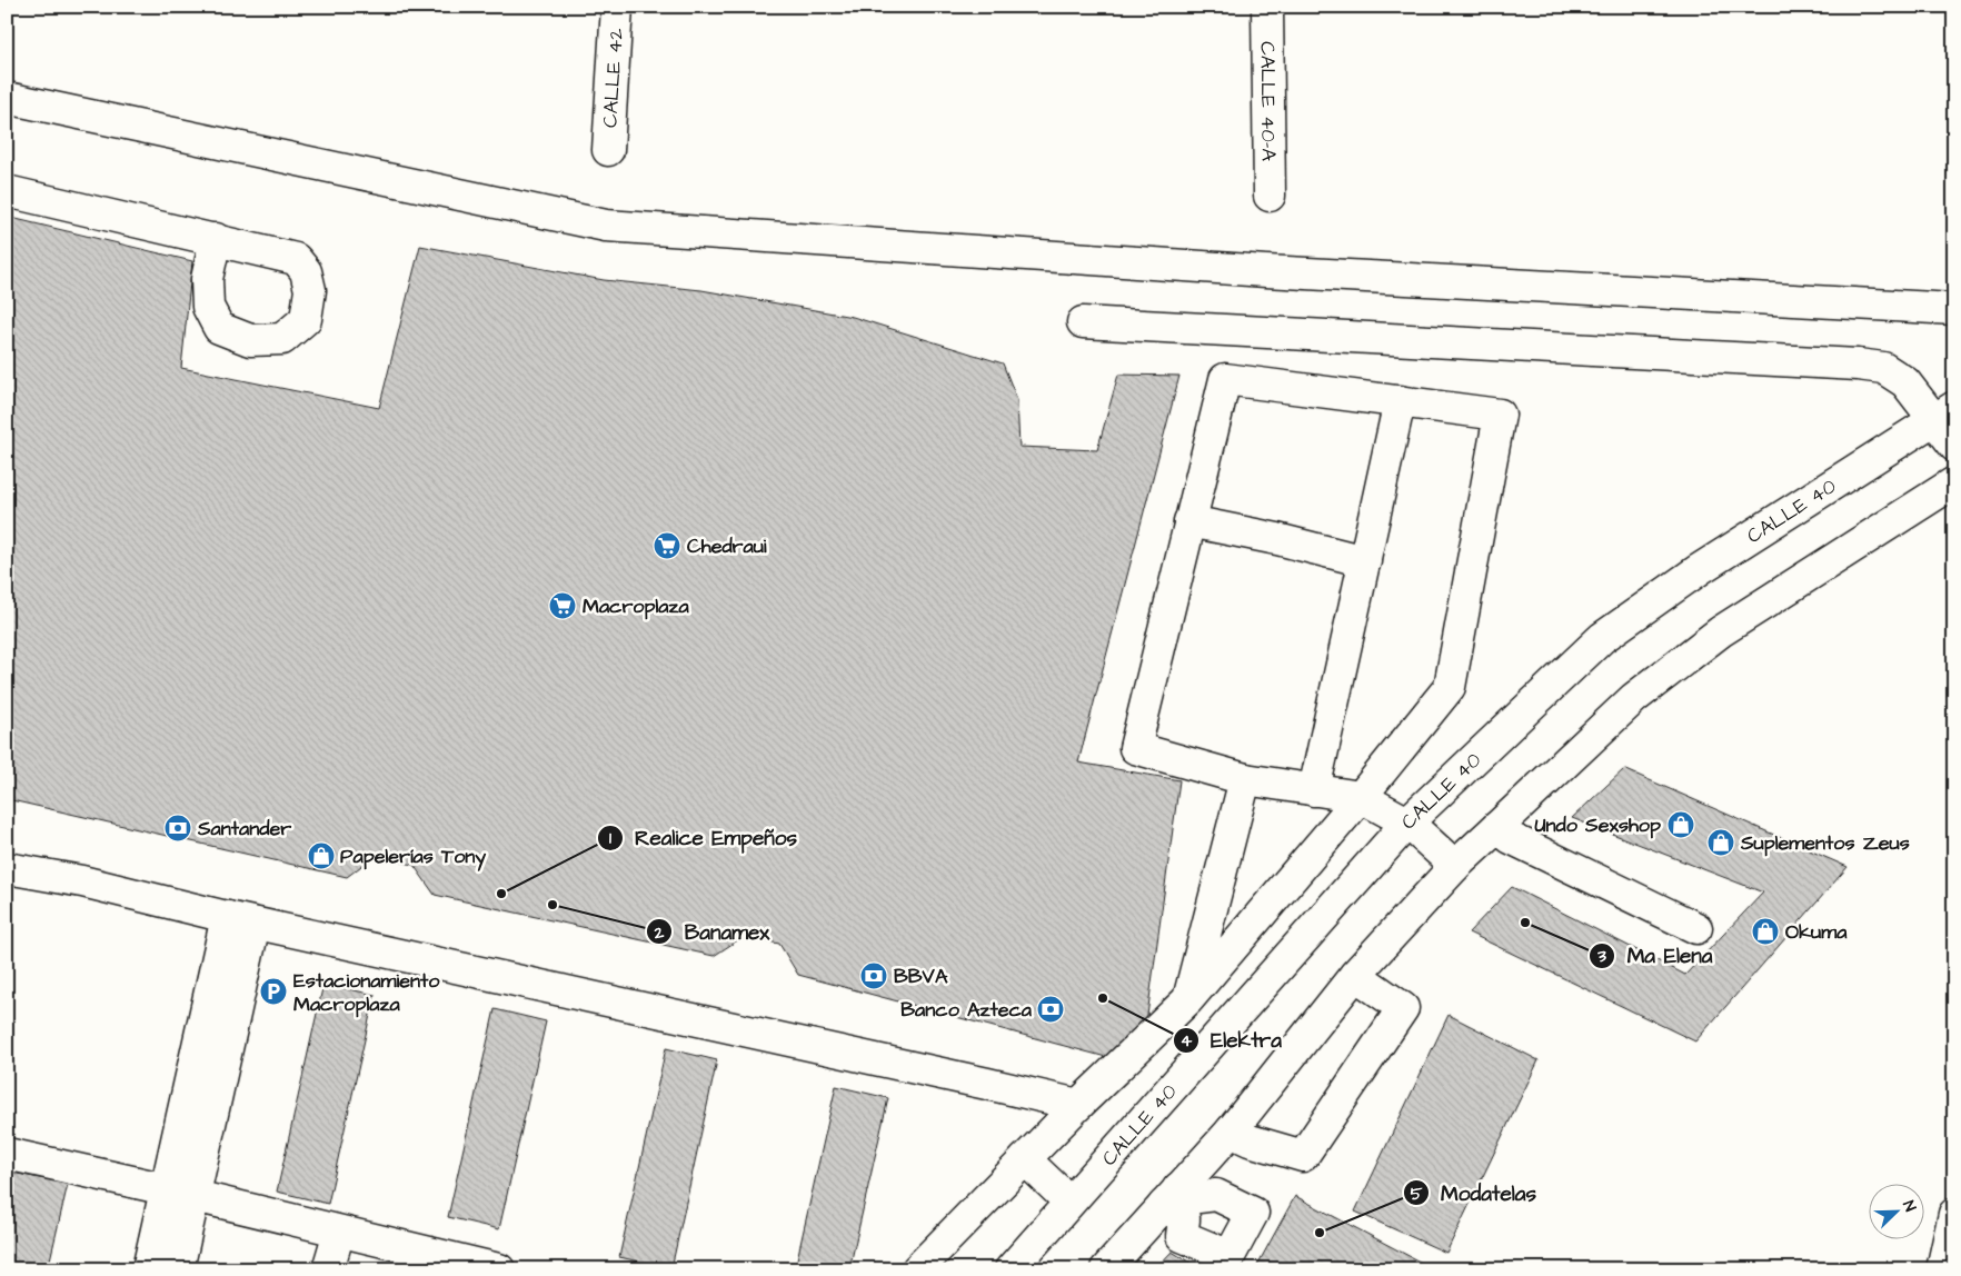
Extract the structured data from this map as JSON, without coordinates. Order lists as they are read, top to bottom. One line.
{"streets":{"main road":["CALLE 42","CALLE 40-A","CALLE 40"]},"places":{"supermarket":["Chedraui","Macroplaza"],"shop":["Undo Sexshop","Suplementos Zeus","Papelerías Tony","Okuma"],"bank":["Santander","BBVA","Banco Azteca"],"other":["Realice Empeños","Banamex","Ma Elena","Elektra","Modatelas"],"parking":["Estacionamiento Macroplaza"]},"north":"top right"}
